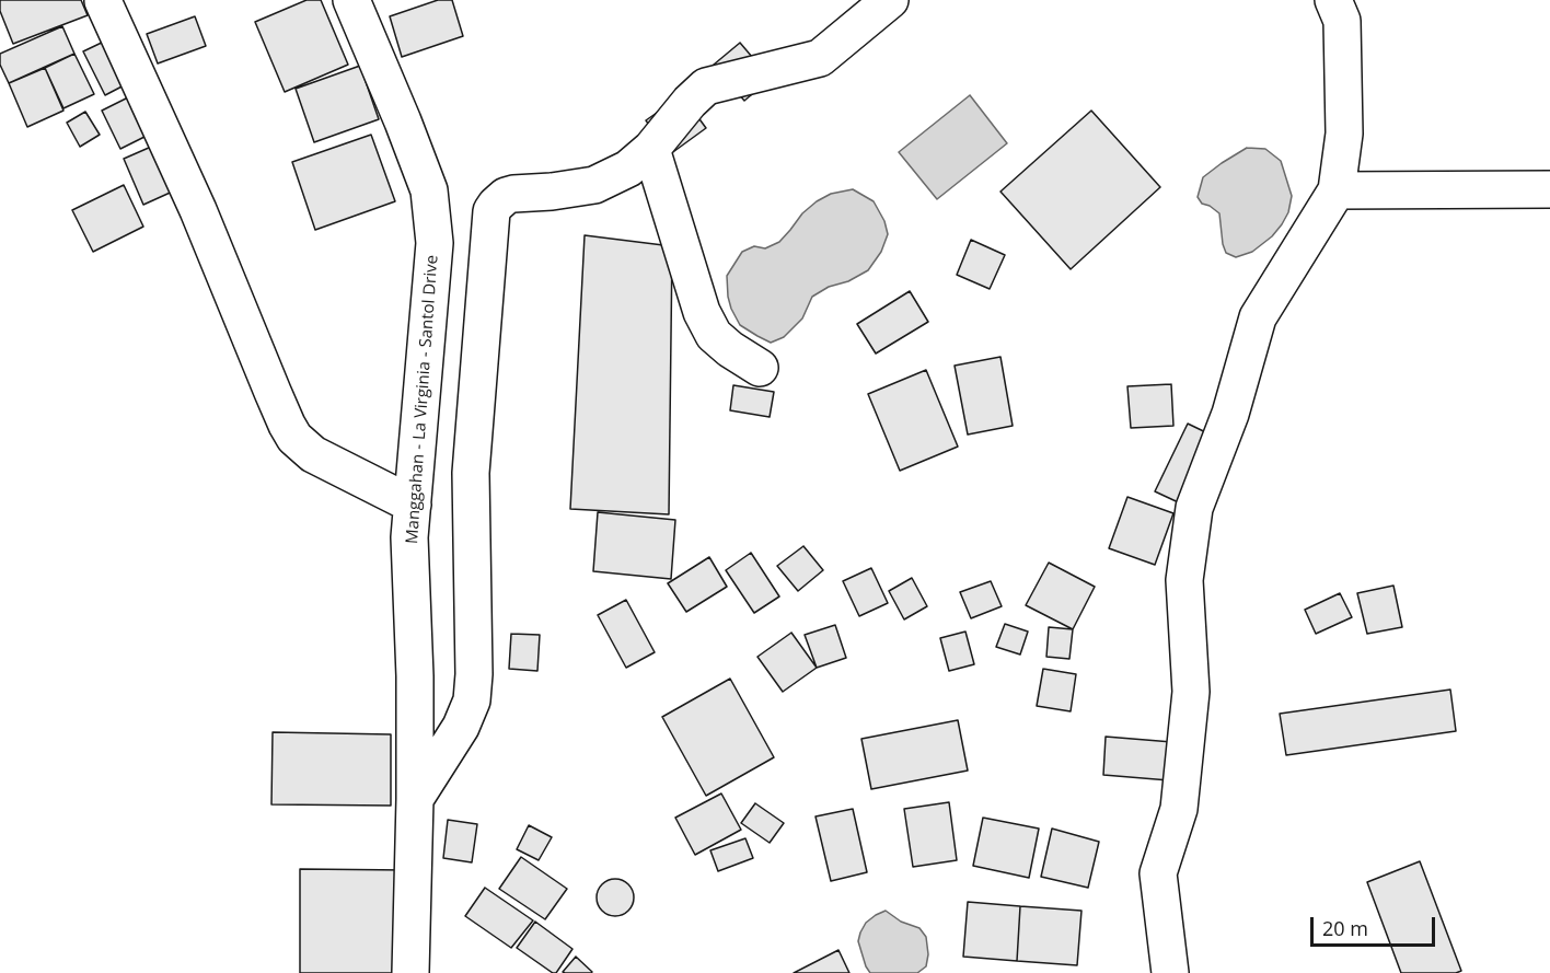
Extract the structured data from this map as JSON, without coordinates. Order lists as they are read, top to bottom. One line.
{"streets":{"street":["Manggahan - La Virginia - Santol Drive"]},"scale_bar":"20 m"}
